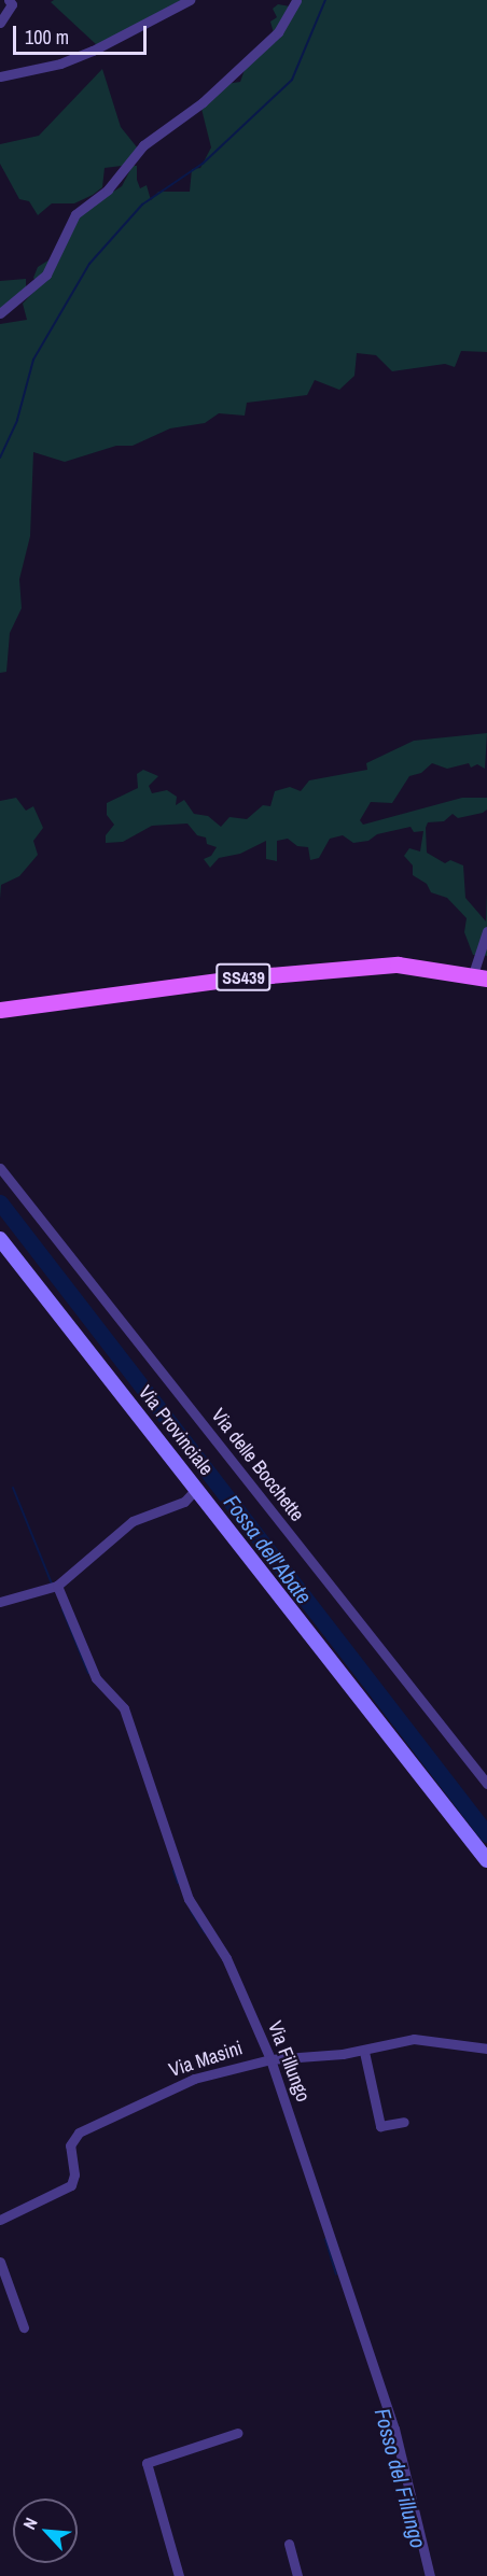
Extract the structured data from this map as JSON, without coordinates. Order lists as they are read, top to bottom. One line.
{"streets":{"main road":["SS439","Via Provinciale"],"street":["Via delle Bocchette","Via Masini","Via Fillungo"]},"crossings":[["Via Masini","Via Fillungo"]],"water":["Fossa dell'Abate","Fosso del Fillungo"],"scale_bar":"100 m","north":"top left"}
